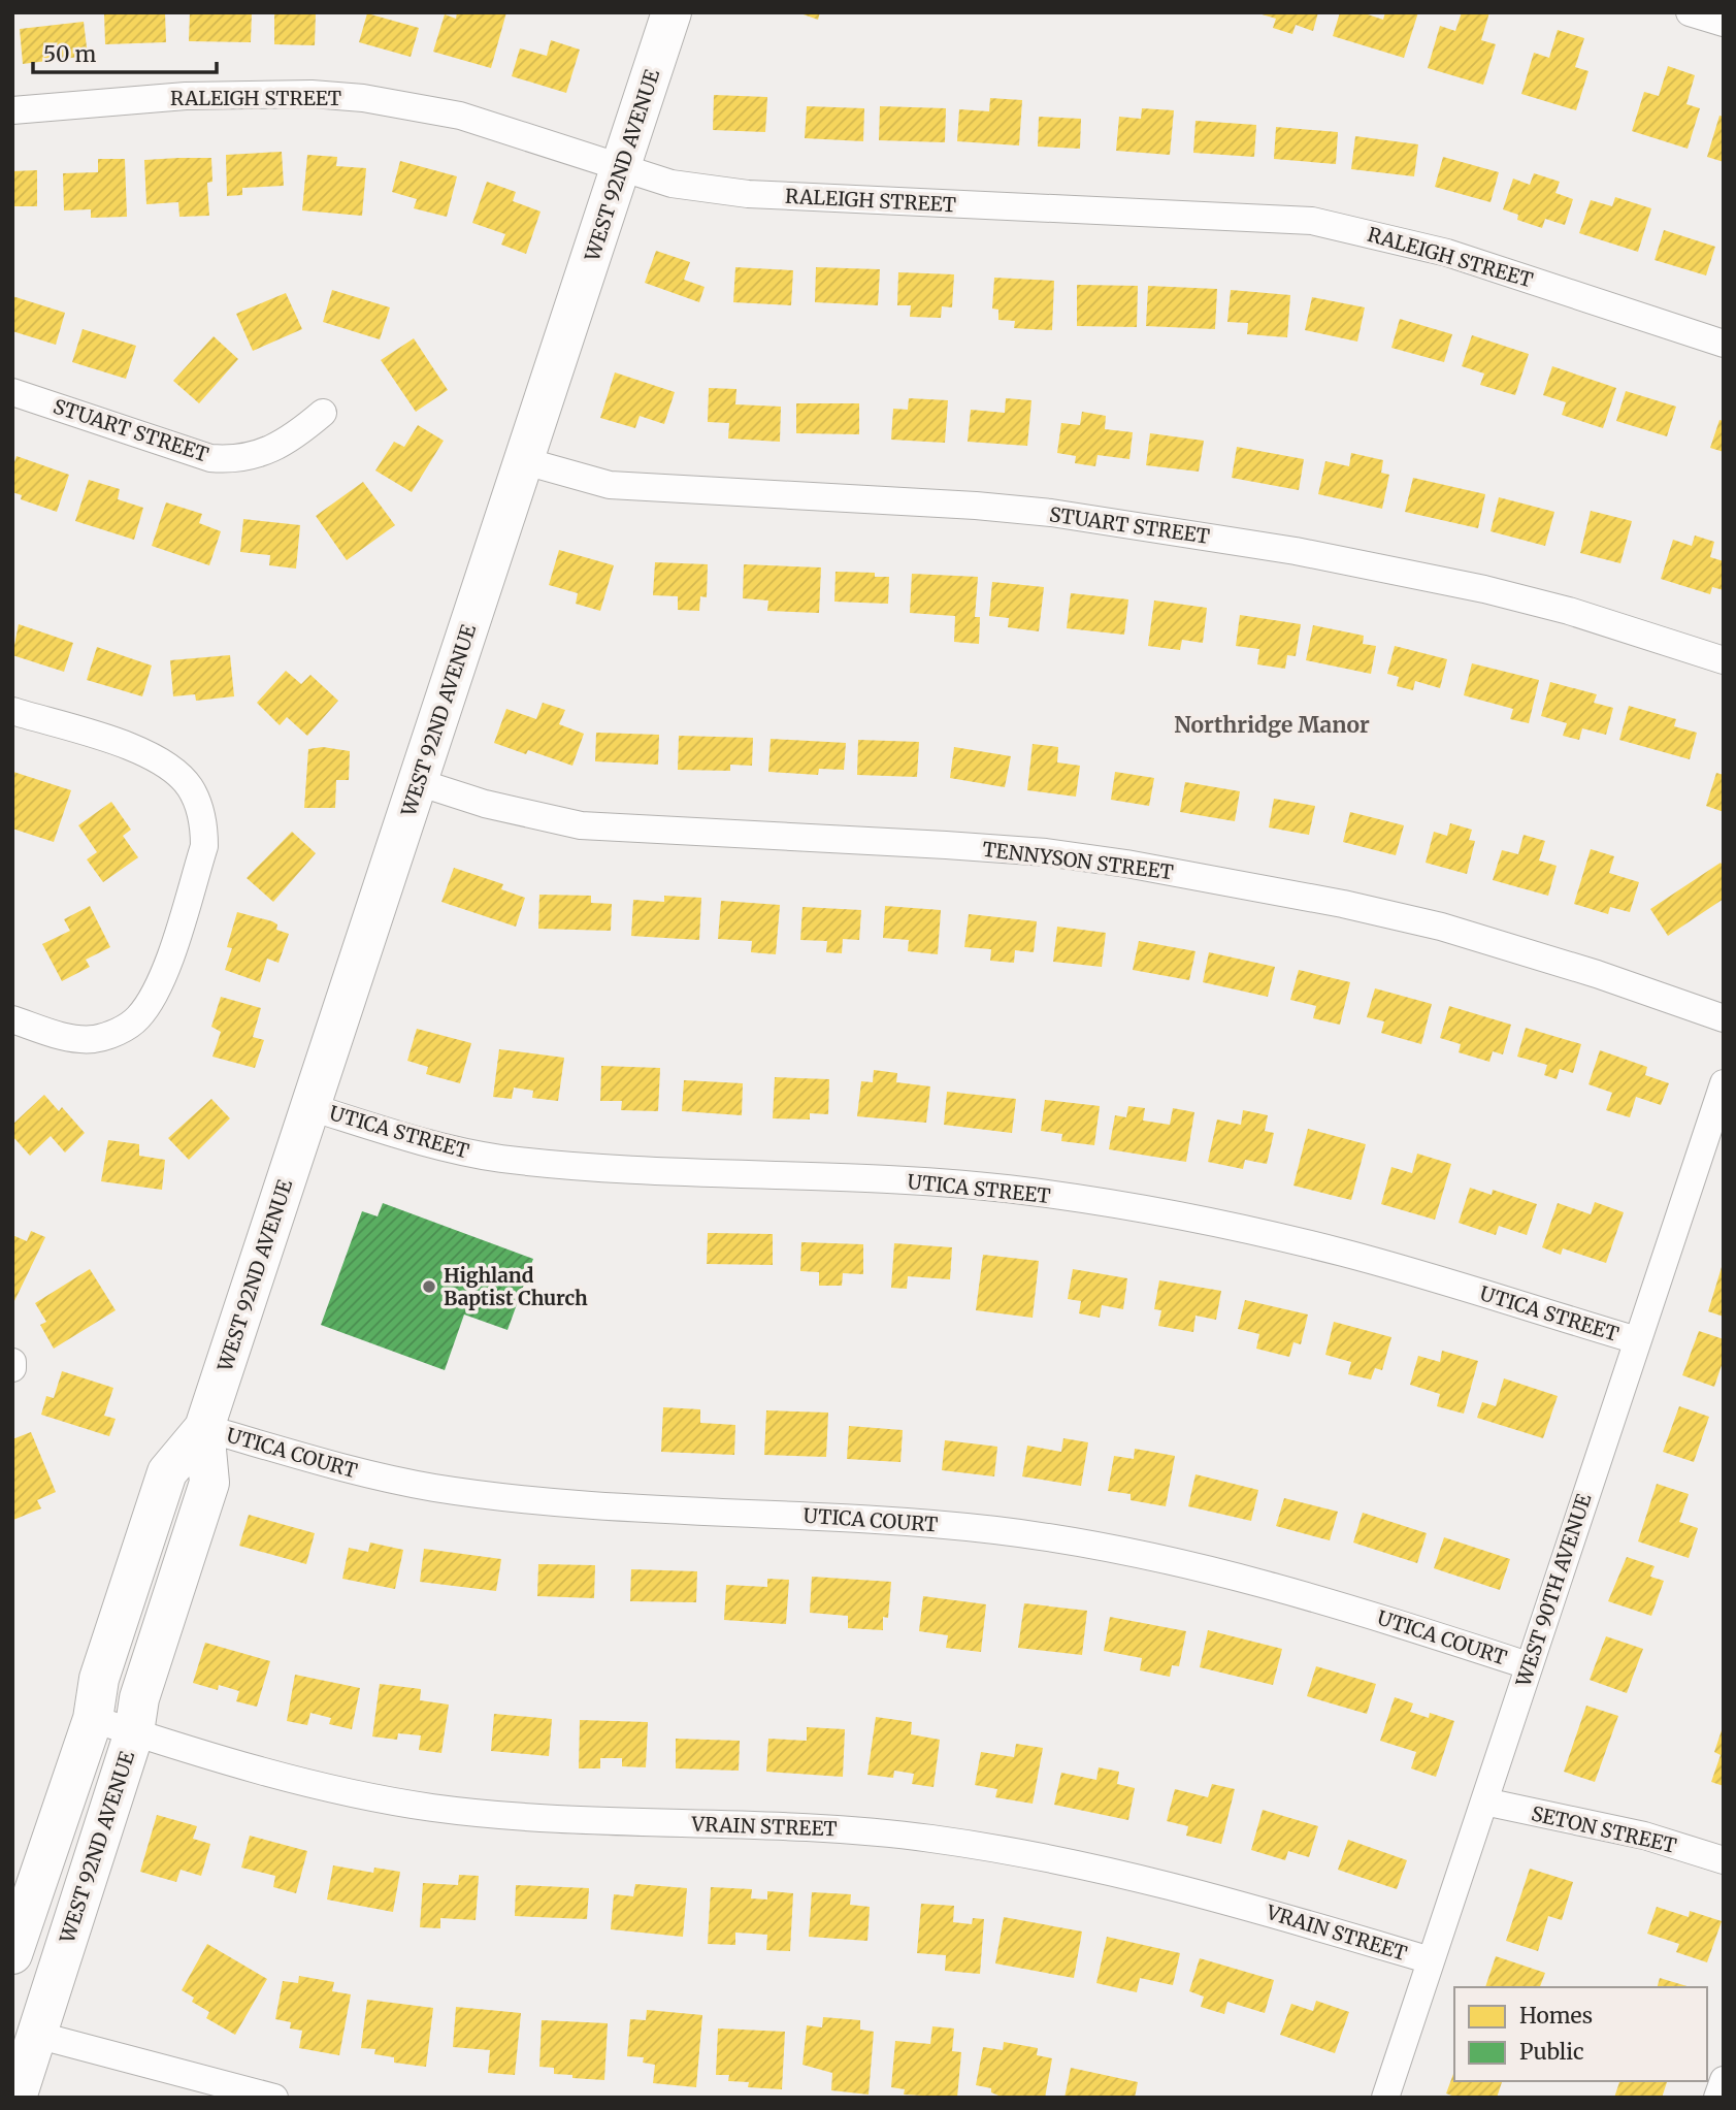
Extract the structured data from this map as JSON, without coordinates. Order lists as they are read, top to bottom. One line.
{"streets":{"main road":["WEST 92ND AVENUE"],"street":["RALEIGH STREET","STUART STREET","TENNYSON STREET","UTICA STREET","UTICA COURT","WEST 90TH AVENUE","VRAIN STREET","SETON STREET"]},"crossings":[["RALEIGH STREET","WEST 92ND AVENUE"],["WEST 92ND AVENUE","STUART STREET"],["WEST 92ND AVENUE","TENNYSON STREET"],["WEST 92ND AVENUE","UTICA STREET"],["WEST 92ND AVENUE","UTICA COURT"],["WEST 92ND AVENUE","VRAIN STREET"],["UTICA STREET","WEST 90TH AVENUE"],["UTICA COURT","WEST 90TH AVENUE"],["WEST 90TH AVENUE","VRAIN STREET"],["WEST 90TH AVENUE","SETON STREET"]],"districts":["Northridge Manor"],"places":["Highland Baptist Church"],"legend":["Homes","Public"],"scale_bar":"50 m"}
